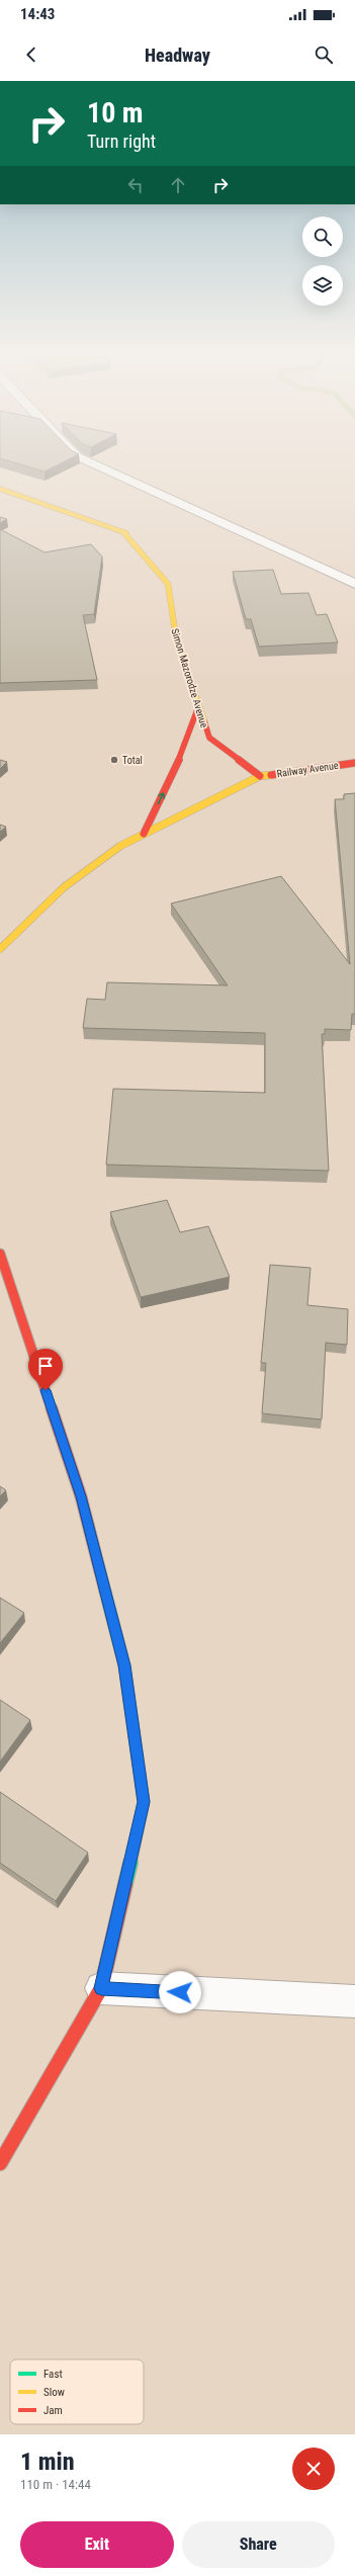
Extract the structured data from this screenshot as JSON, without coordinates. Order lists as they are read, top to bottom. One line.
{"streets":{"main road":["Simon Mazorodze Avenue","Railway Avenue"]},"crossings":[["Simon Mazorodze Avenue","Railway Avenue"]],"places":["Total"],"legend":["Fast","Slow","Jam"],"page":{"status":"14:43","header":"Headway","turn":["10 m","Turn right"],"heading":["1 min","110 m · 14:44"],"buttons":["Exit","Share"]}}
